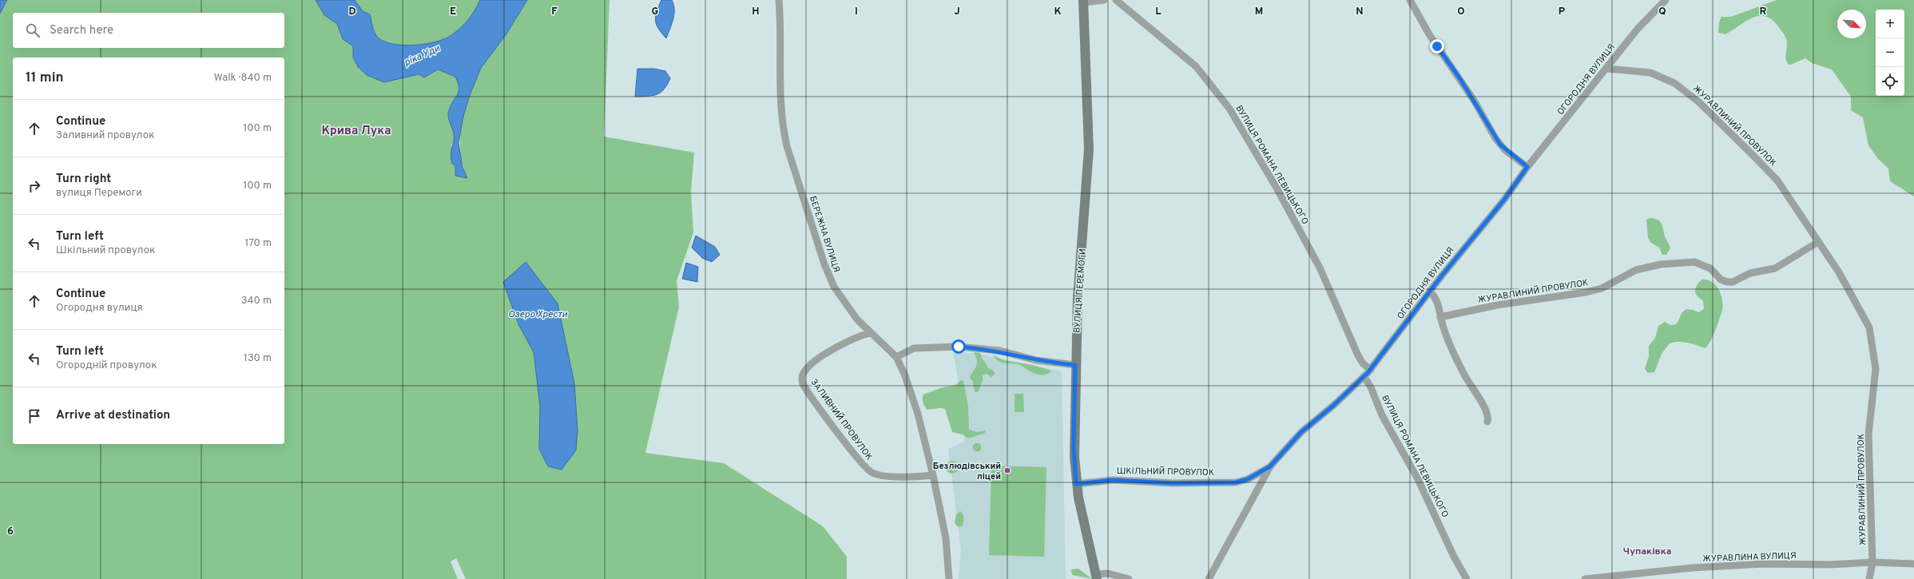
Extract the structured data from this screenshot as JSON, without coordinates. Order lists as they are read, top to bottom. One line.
{"streets":{"street":["ОГОРОДНЯ ВУЛИЦЯ","ЖУРАВЛИНИЙ ПРОВУЛОК","ВУЛИЦЯ РОМАНА ЛЕВИЦЬКОГО","БЕРЕЖНА ВУЛИЦЯ","ВУЛИЦЯ ПЕРЕМОГИ","ЗАЛИВНИЙ ПРОВУЛОК","ШКІЛЬНИЙ ПРОВУЛОК","ЖУРАВЛИНА ВУЛИЦЯ"]},"crossings":[["ОГОРОДНЯ ВУЛИЦЯ","ЖУРАВЛИНИЙ ПРОВУЛОК"],["ОГОРОДНЯ ВУЛИЦЯ","ВУЛИЦЯ РОМАНА ЛЕВИЦЬКОГО"],["ОГОРОДНЯ ВУЛИЦЯ","ШКІЛЬНИЙ ПРОВУЛОК"],["ЖУРАВЛИНИЙ ПРОВУЛОК","ЖУРАВЛИНА ВУЛИЦЯ"],["БЕРЕЖНА ВУЛИЦЯ","ЗАЛИВНИЙ ПРОВУЛОК"],["ВУЛИЦЯ ПЕРЕМОГИ","ШКІЛЬНИЙ ПРОВУЛОК"]],"districts":["Крива Лука","Чупаківка"],"water":["ріка Уди","Озеро Хрести"],"places":["Безлюдівський ліцей"],"north":"bottom right","page":{"map_buttons":["+","−"],"search":"Search here","heading":["11 min","Walk · 840 m"],"list":[["Continue","Заливний провулок","100 m"],["Turn right","вулиця Перемоги","100 m"],["Turn left","Шкільний провулок","170 m"],["Continue","Огородня вулиця","340 m"],["Turn left","Огородній провулок","130 m"],"Arrive at destination"]},"grid":{"columns":["D","E","F","G","H","I","J","K","L","M","N","O","P","Q","R"],"rows":["6"]}}
